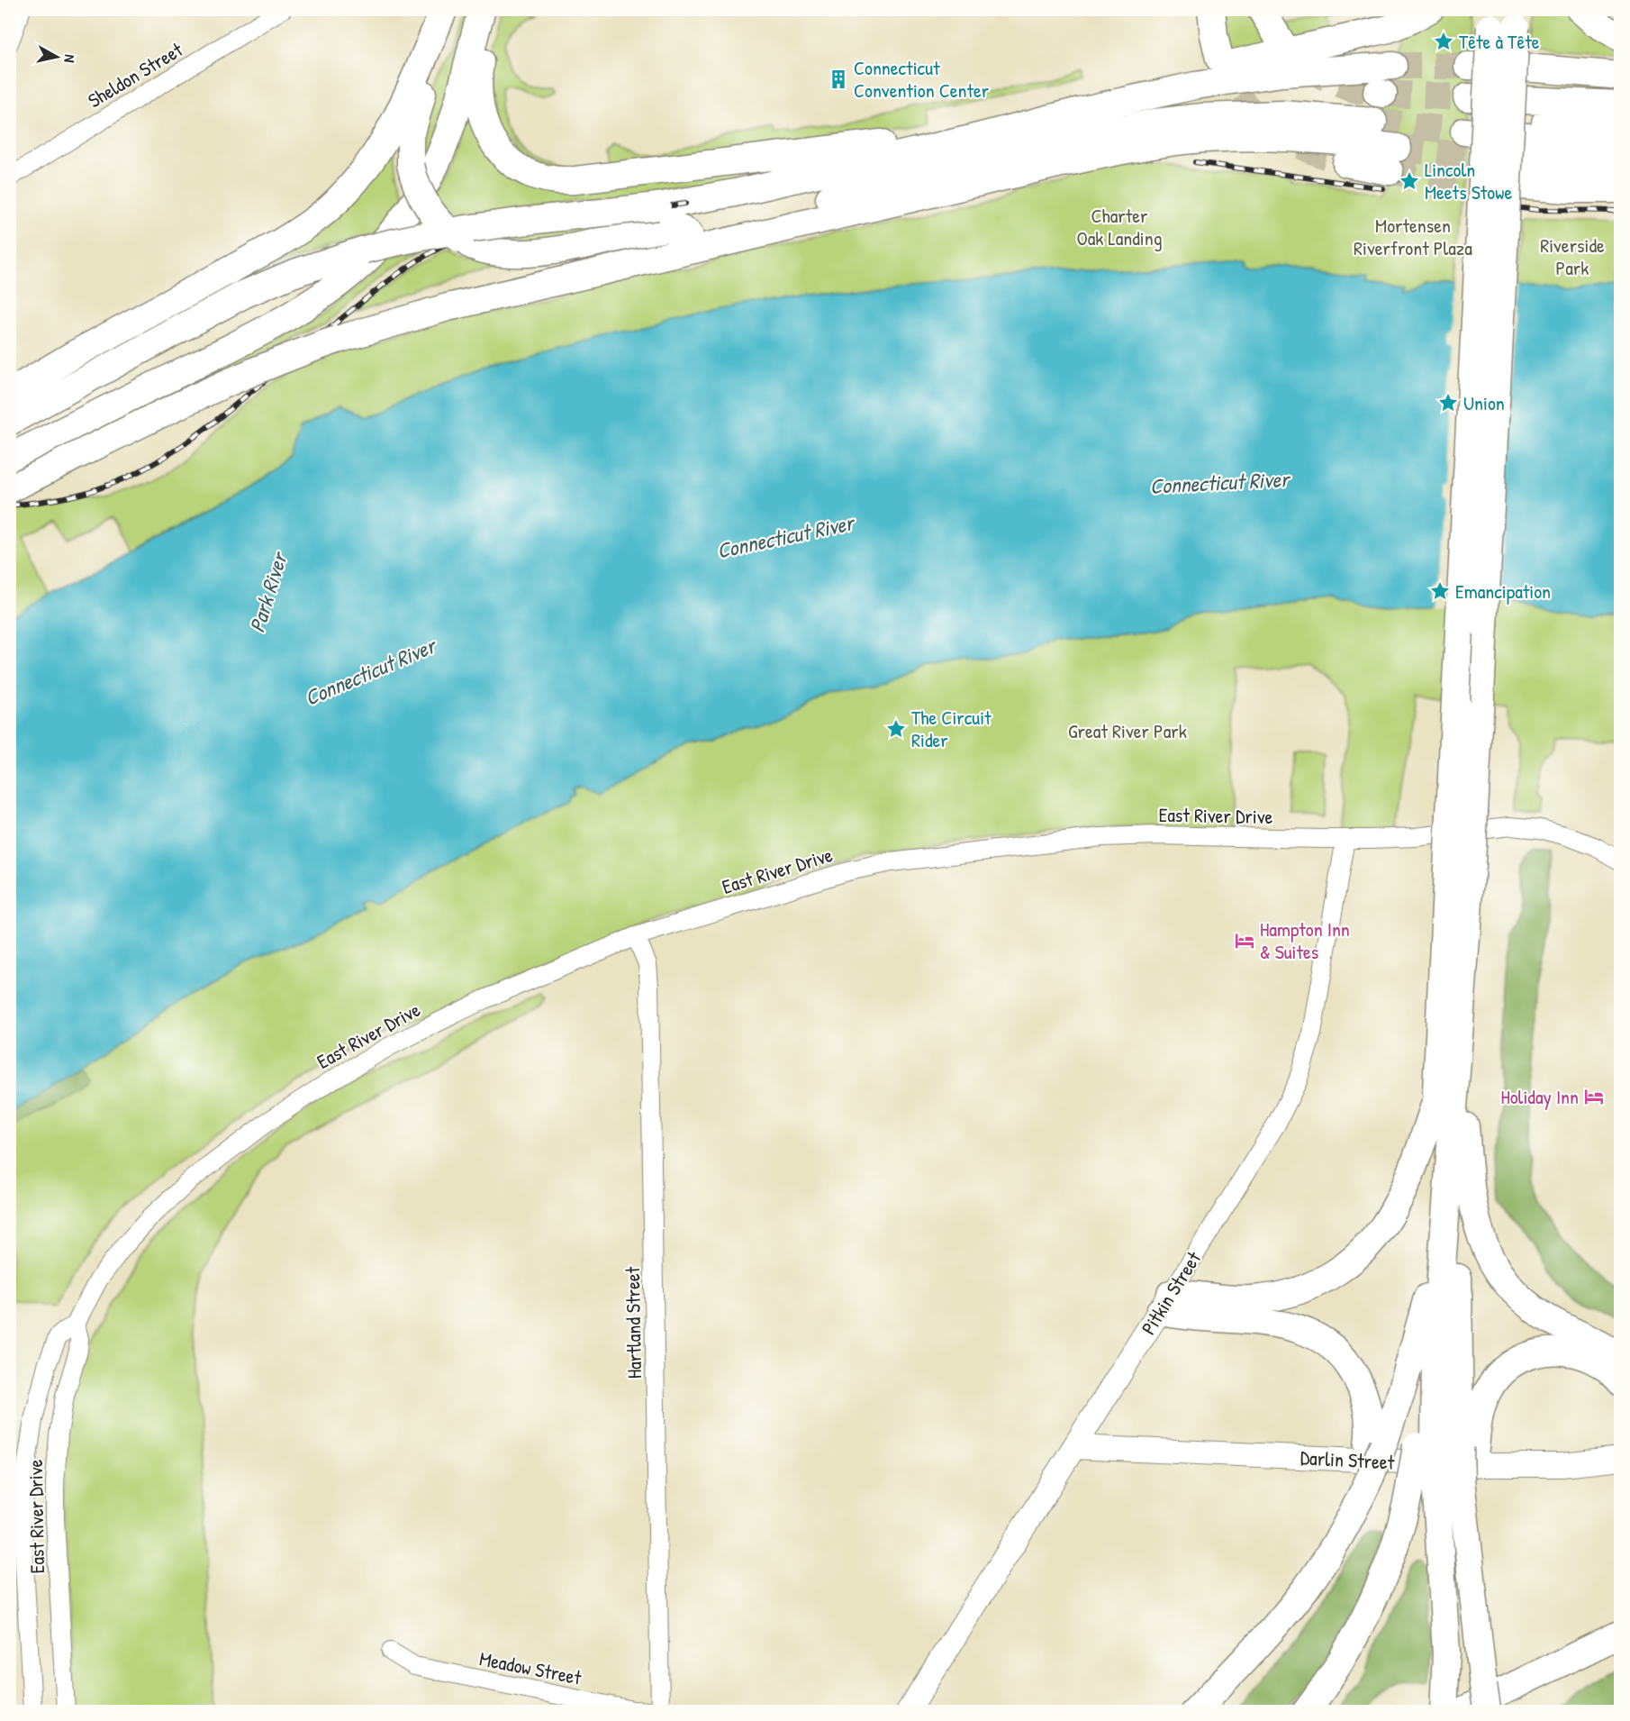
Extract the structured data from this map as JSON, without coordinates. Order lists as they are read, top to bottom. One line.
{"streets":{"main road":["Pitkin Street","Darlin Street"],"street":["Sheldon Street","East River Drive","Hartland Street","Meadow Street"]},"crossings":[["East River Drive","Pitkin Street"],["East River Drive","Hartland Street"],["Pitkin Street","Darlin Street"],["Hartland Street","Meadow Street"]],"water":["Connecticut River","Park River"],"parks":["Charter Oak Landing","Mortensen Riverfront Plaza","Riverside Park","Great River Park"],"places":{"place":["Tête à Tête","Lincoln Meets Stowe","Union","Emancipation","The Circuit Rider"],"building":["Connecticut Convention Center"],"hotel":["Hampton Inn & Suites","Holiday Inn"]},"north":"right"}
